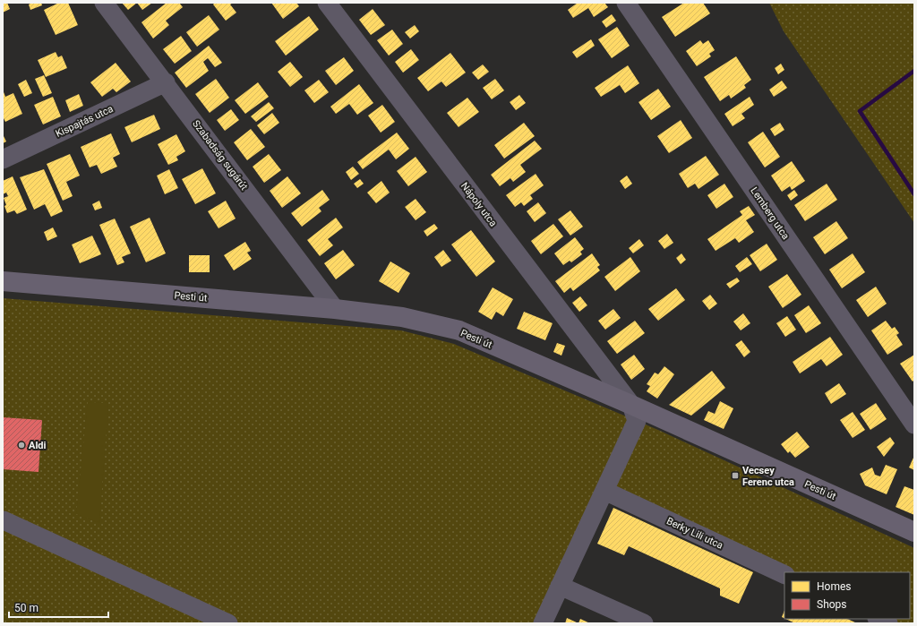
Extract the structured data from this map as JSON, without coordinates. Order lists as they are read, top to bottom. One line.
{"streets":{"main road":["Pesti út"],"street":["Kispajtás utca","Szabadság sugárút","Nápoly utca","Lemberg utca","Berky Lili utca"]},"crossings":[["Kispajtás utca","Szabadság sugárút"],["Szabadság sugárút","Pesti út"],["Nápoly utca","Pesti út"]],"places":{"other":["Aldi"],"transit":["Vecsey Ferenc utca"]},"legend":["Homes","Shops"],"scale_bar":"50 m"}
